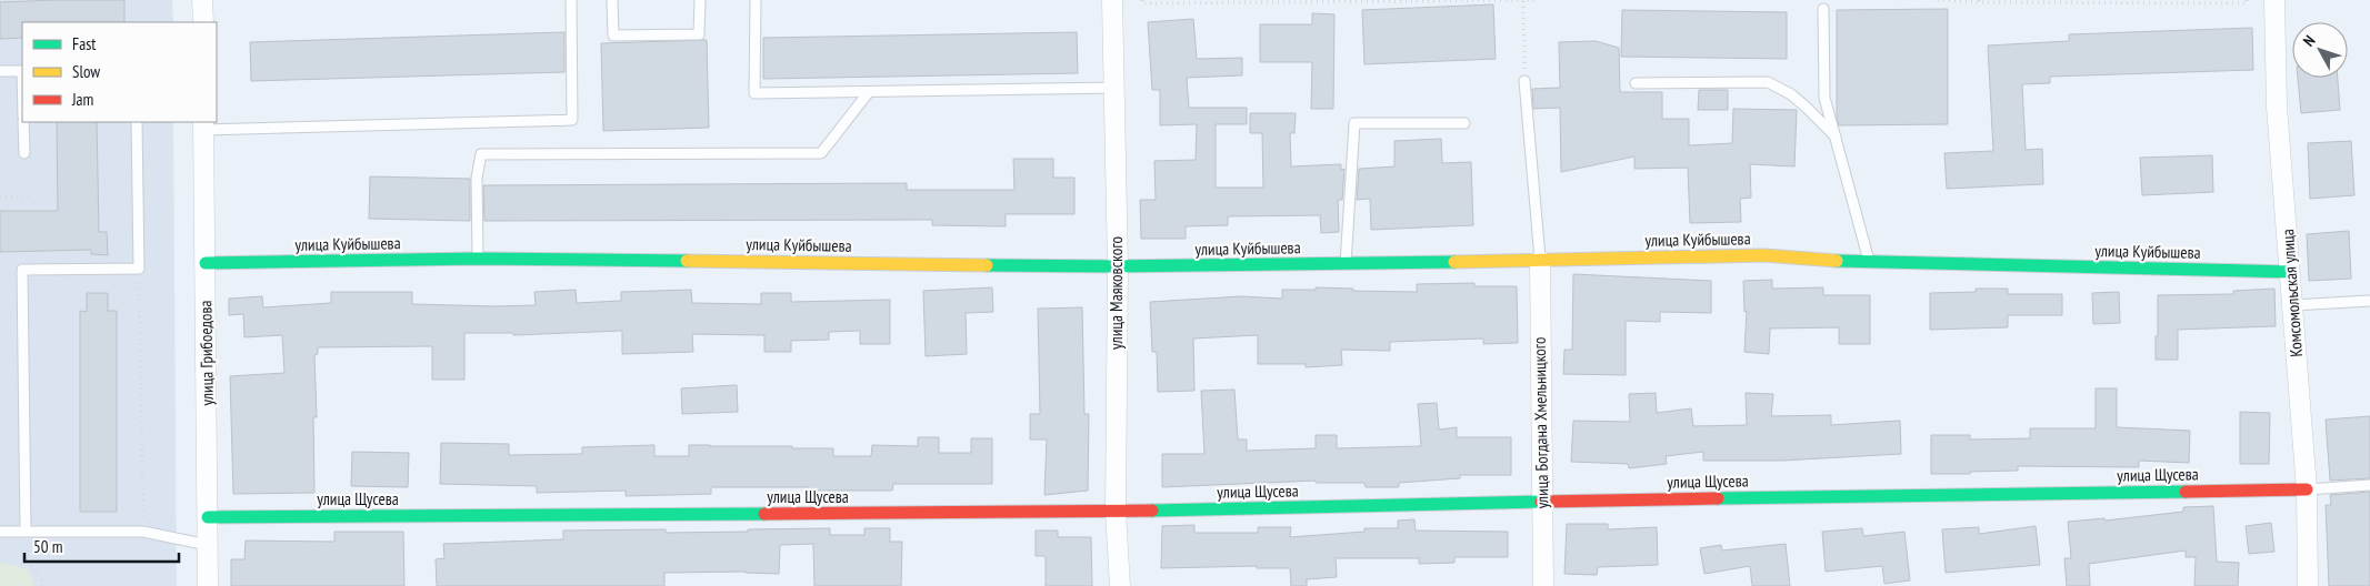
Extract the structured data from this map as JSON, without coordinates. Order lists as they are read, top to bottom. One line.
{"streets":{"street":["улица Куйбышева","улица Маяковского","Комсомольская улица","улица Грибоедова","улица Богдана Хмельницкого","улица Щусева"]},"crossings":[["улица Куйбышева","улица Маяковского"],["улица Куйбышева","Комсомольская улица"],["улица Куйбышева","улица Грибоедова"],["улица Куйбышева","улица Богдана Хмельницкого"],["улица Маяковского","улица Щусева"],["Комсомольская улица","улица Щусева"],["улица Грибоедова","улица Щусева"],["улица Богдана Хмельницкого","улица Щусева"]],"legend":["Fast","Slow","Jam"],"scale_bar":"50 m","north":"top left"}
